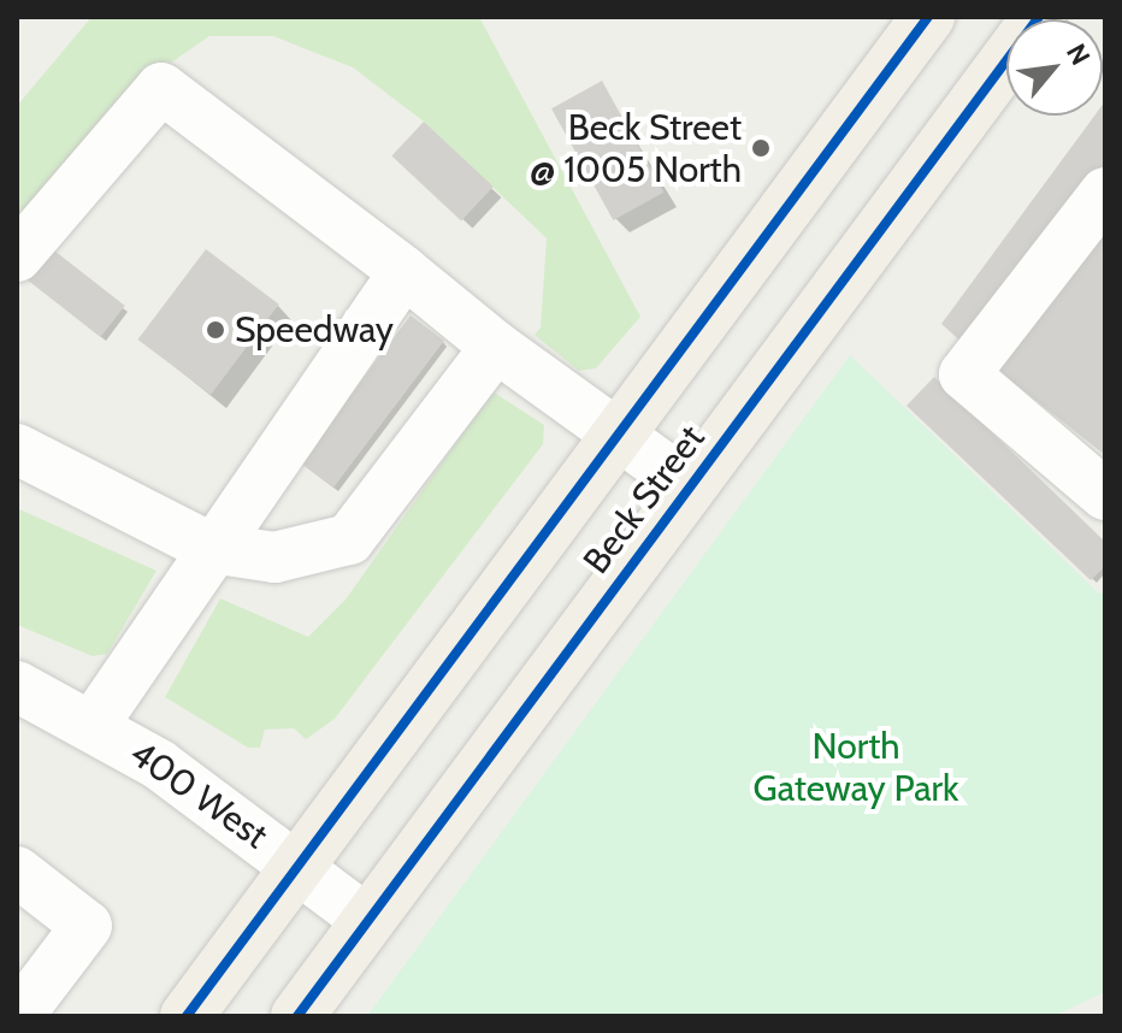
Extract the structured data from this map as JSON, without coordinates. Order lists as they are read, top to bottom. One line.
{"streets":{"main road":["Beck Street"],"street":["400 West"]},"crossings":[["Beck Street","400 West"]],"parks":["North Gateway Park"],"places":["Beck Street @ 1005 North","Speedway"],"north":"top right"}
